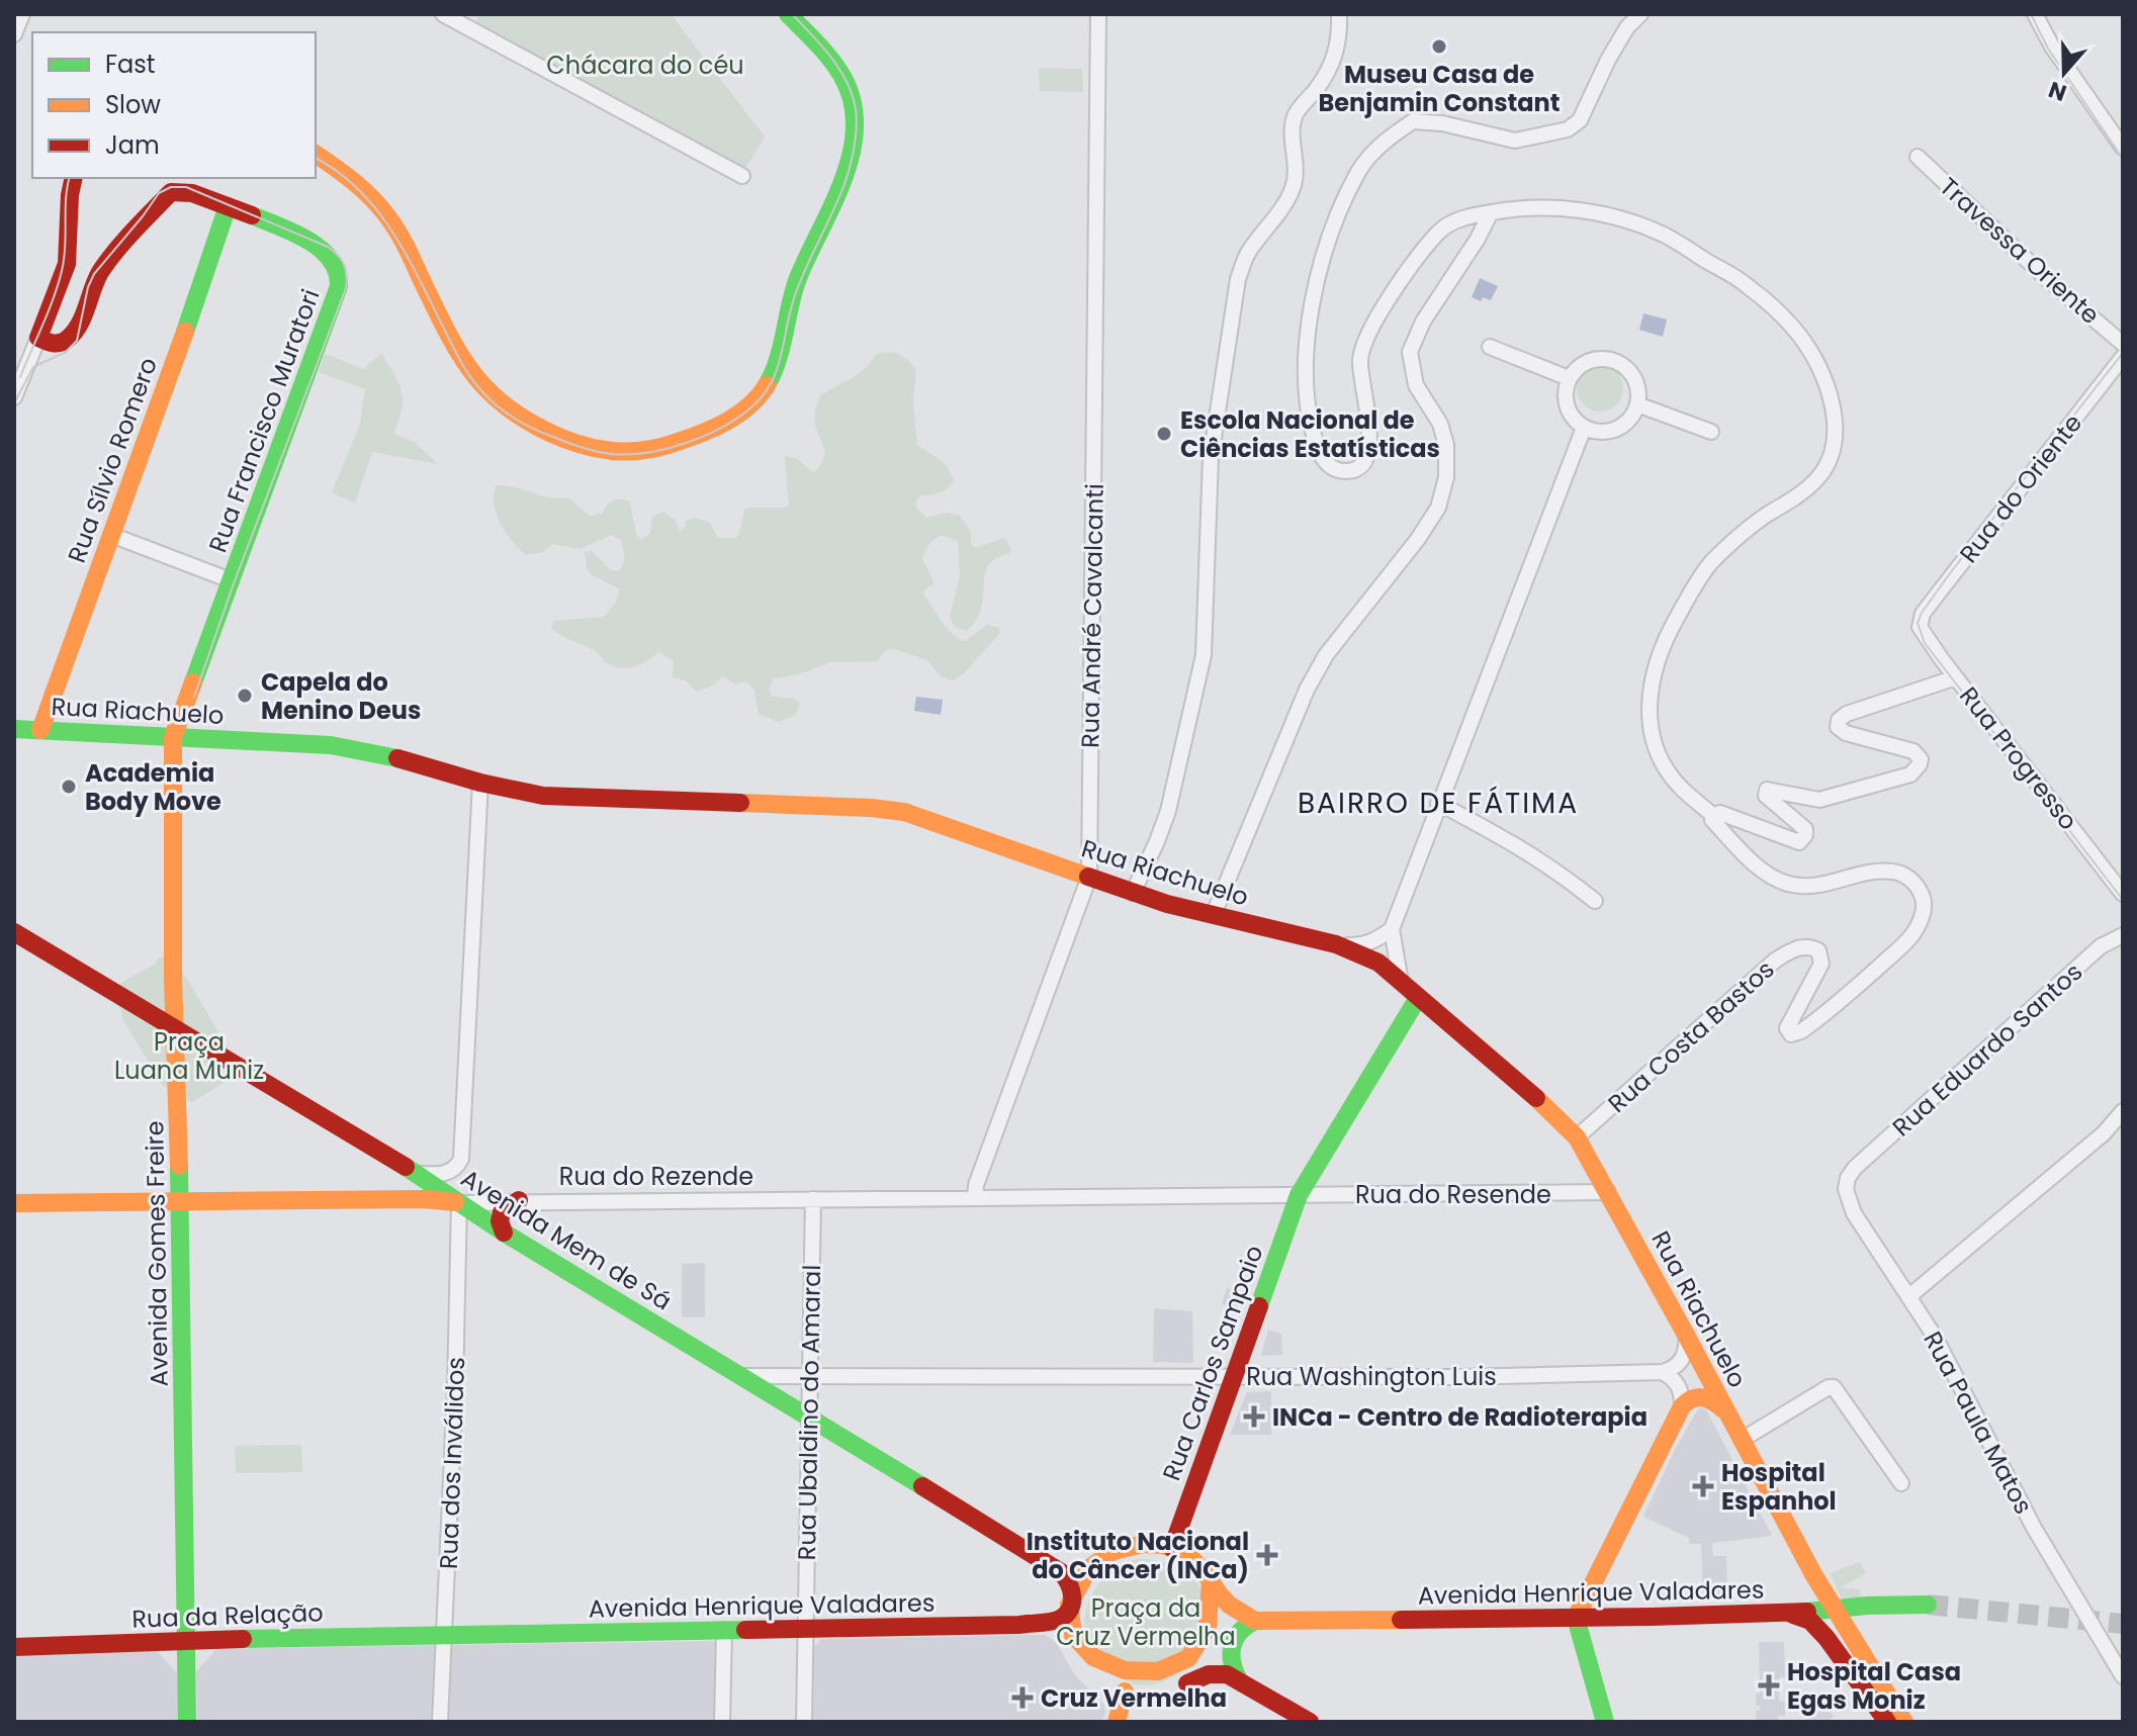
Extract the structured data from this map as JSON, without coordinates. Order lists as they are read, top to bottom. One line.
{"streets":{"main road":["Rua Francisco Muratori","Rua Sílvio Romero","Rua Riachuelo","Rua do Rezende","Avenida Mem de Sá","Avenida Gomes Freire","Rua Carlos Sampaio","Avenida Henrique Valadares","Rua da Relação"],"street":["Travessa Oriente","Rua do Oriente","Rua André Cavalcanti","Rua Progresso","Rua Costa Bastos","Rua Eduardo Santos","Rua do Resende","Rua Washington Luis","Rua Ubaldino do Amaral","Rua Paula Matos","Rua dos Inválidos"]},"crossings":[["Rua Francisco Muratori","Rua Sílvio Romero"],["Rua Francisco Muratori","Rua Riachuelo"],["Rua Francisco Muratori","Avenida Gomes Freire"],["Rua Sílvio Romero","Rua Riachuelo"],["Rua do Oriente","Rua Progresso"],["Rua André Cavalcanti","Rua Riachuelo"],["Rua André Cavalcanti","Rua do Rezende"],["Rua Riachuelo","Rua Costa Bastos"],["Rua Riachuelo","Rua do Resende"],["Rua Riachuelo","Avenida Gomes Freire"],["Rua Riachuelo","Rua Carlos Sampaio"],["Rua Riachuelo","Avenida Henrique Valadares"],["Rua Eduardo Santos","Rua Paula Matos"],["Rua do Rezende","Rua do Resende"],["Rua do Rezende","Avenida Mem de Sá"],["Rua do Rezende","Avenida Gomes Freire"],["Rua do Rezende","Rua Carlos Sampaio"],["Rua do Rezende","Rua Ubaldino do Amaral"],["Rua do Rezende","Rua dos Inválidos"],["Rua do Resende","Rua Carlos Sampaio"],["Avenida Mem de Sá","Avenida Gomes Freire"],["Avenida Mem de Sá","Rua Washington Luis"],["Avenida Mem de Sá","Rua Ubaldino do Amaral"],["Avenida Mem de Sá","Rua dos Inválidos"],["Avenida Mem de Sá","Avenida Henrique Valadares"],["Avenida Gomes Freire","Rua da Relação"],["Rua Carlos Sampaio","Rua Washington Luis"],["Rua Washington Luis","Rua Ubaldino do Amaral"],["Rua Ubaldino do Amaral","Avenida Henrique Valadares"],["Rua dos Inválidos","Avenida Henrique Valadares"],["Rua dos Inválidos","Rua da Relação"],["Avenida Henrique Valadares","Rua da Relação"]],"districts":["BAIRRO DE FÁTIMA"],"parks":["Chácara do céu","Praça Luana Muniz","Praça da Cruz Vermelha"],"places":{"other":["Museu Casa de Benjamin Constant","Escola Nacional de Ciências Estatísticas","Capela do Menino Deus","Academia Body Move"],"health":["INCa - Centro de Radioterapia","Hospital Espanhol","Instituto Nacional do Câncer (INCa)","Hospital Casa Egas Moniz","Cruz Vermelha"]},"legend":["Fast","Slow","Jam"],"north":"bottom"}
